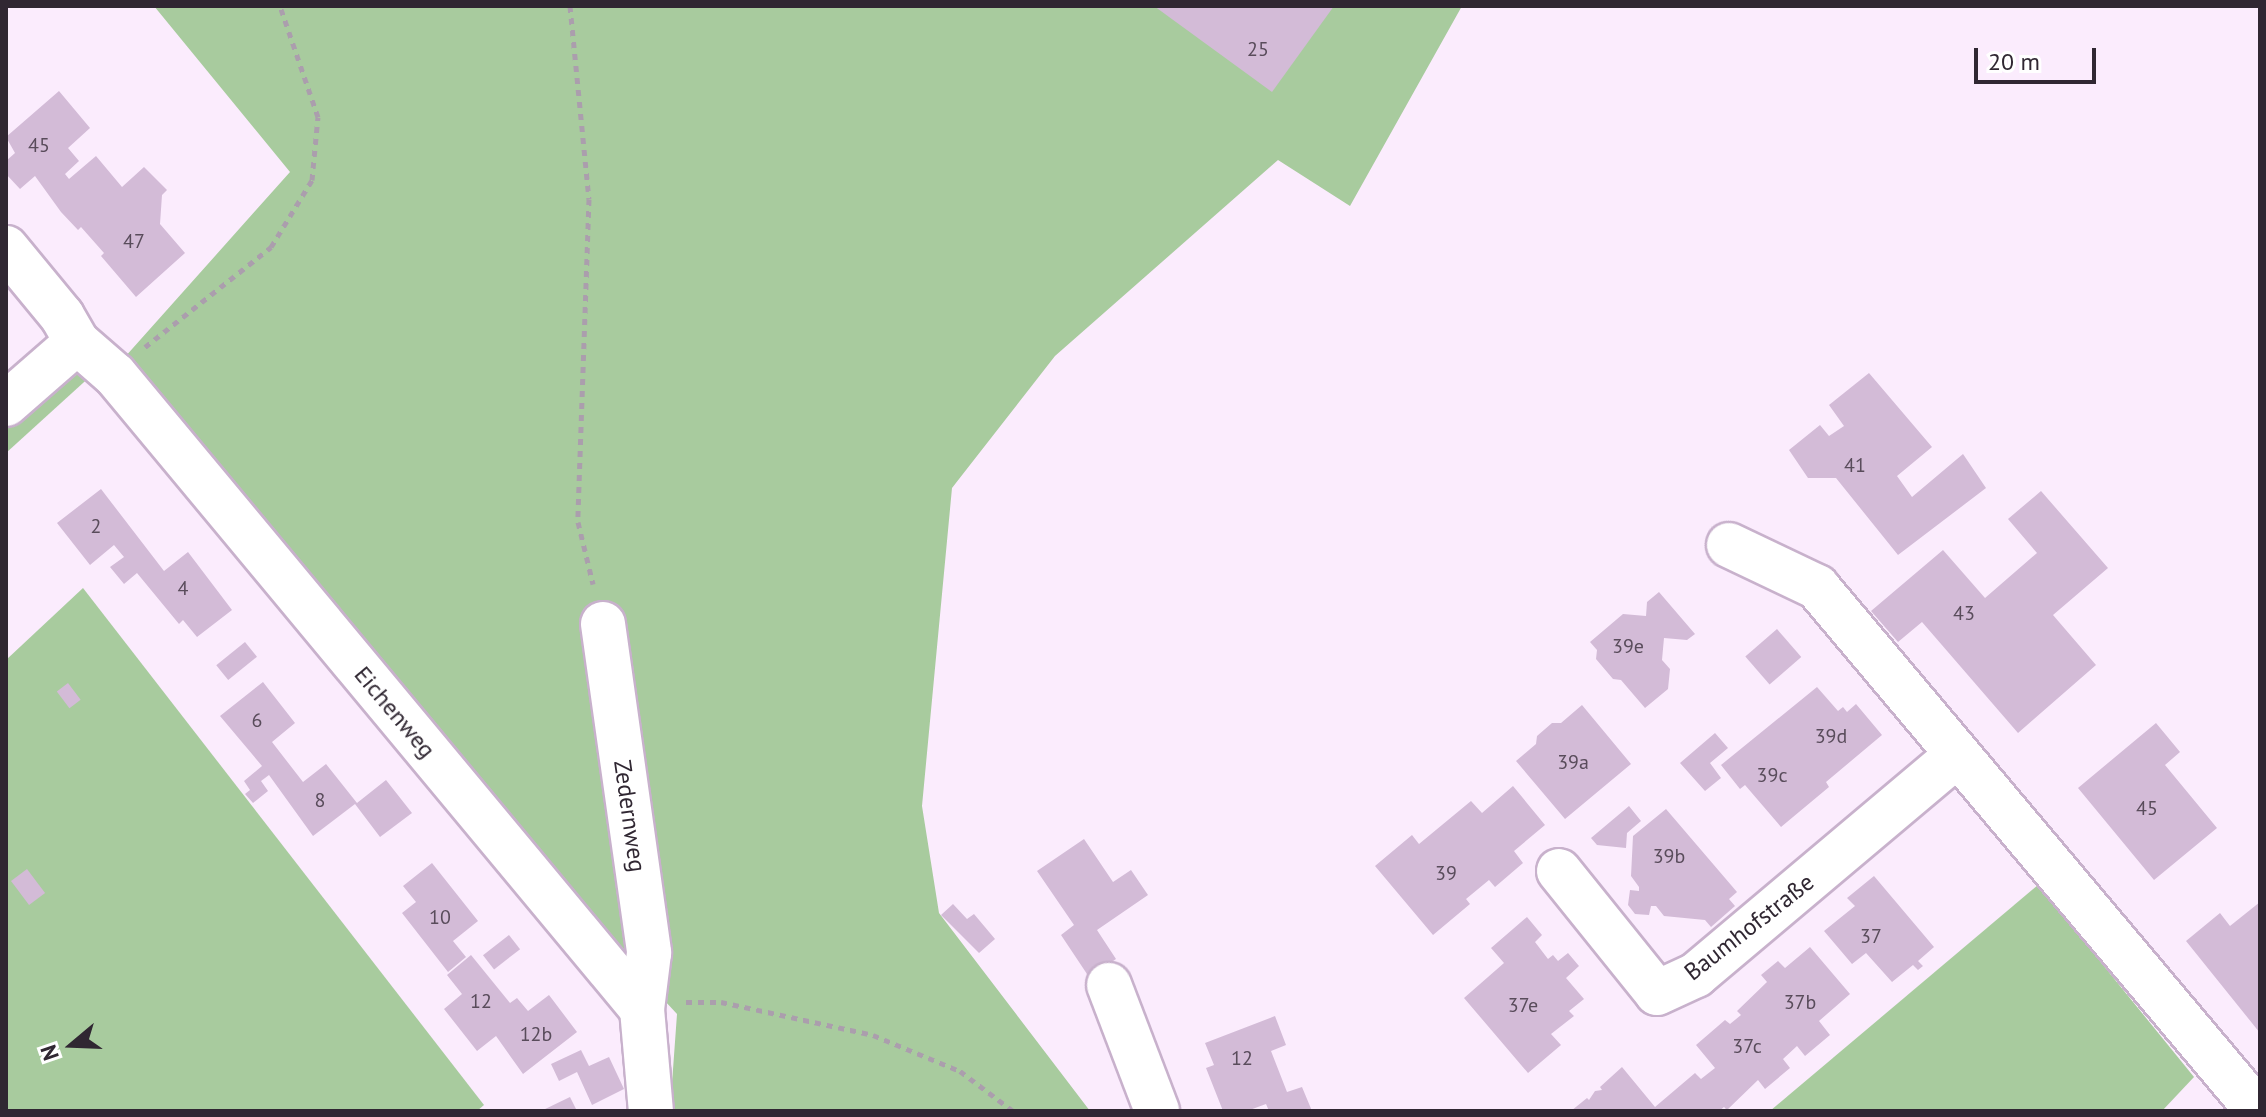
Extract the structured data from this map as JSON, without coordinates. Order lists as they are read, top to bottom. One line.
{"streets":{"street":["Eichenweg","Zedernweg","Baumhofstraße"]},"crossings":[["Eichenweg","Zedernweg"]],"house_numbers":["25","45","47","41","2","4","43","39e","6","39d","39a","39c","8","45","39b","39","10","37","12","37b","37e","12b","37c","12"],"scale_bar":"20 m","north":"left"}
